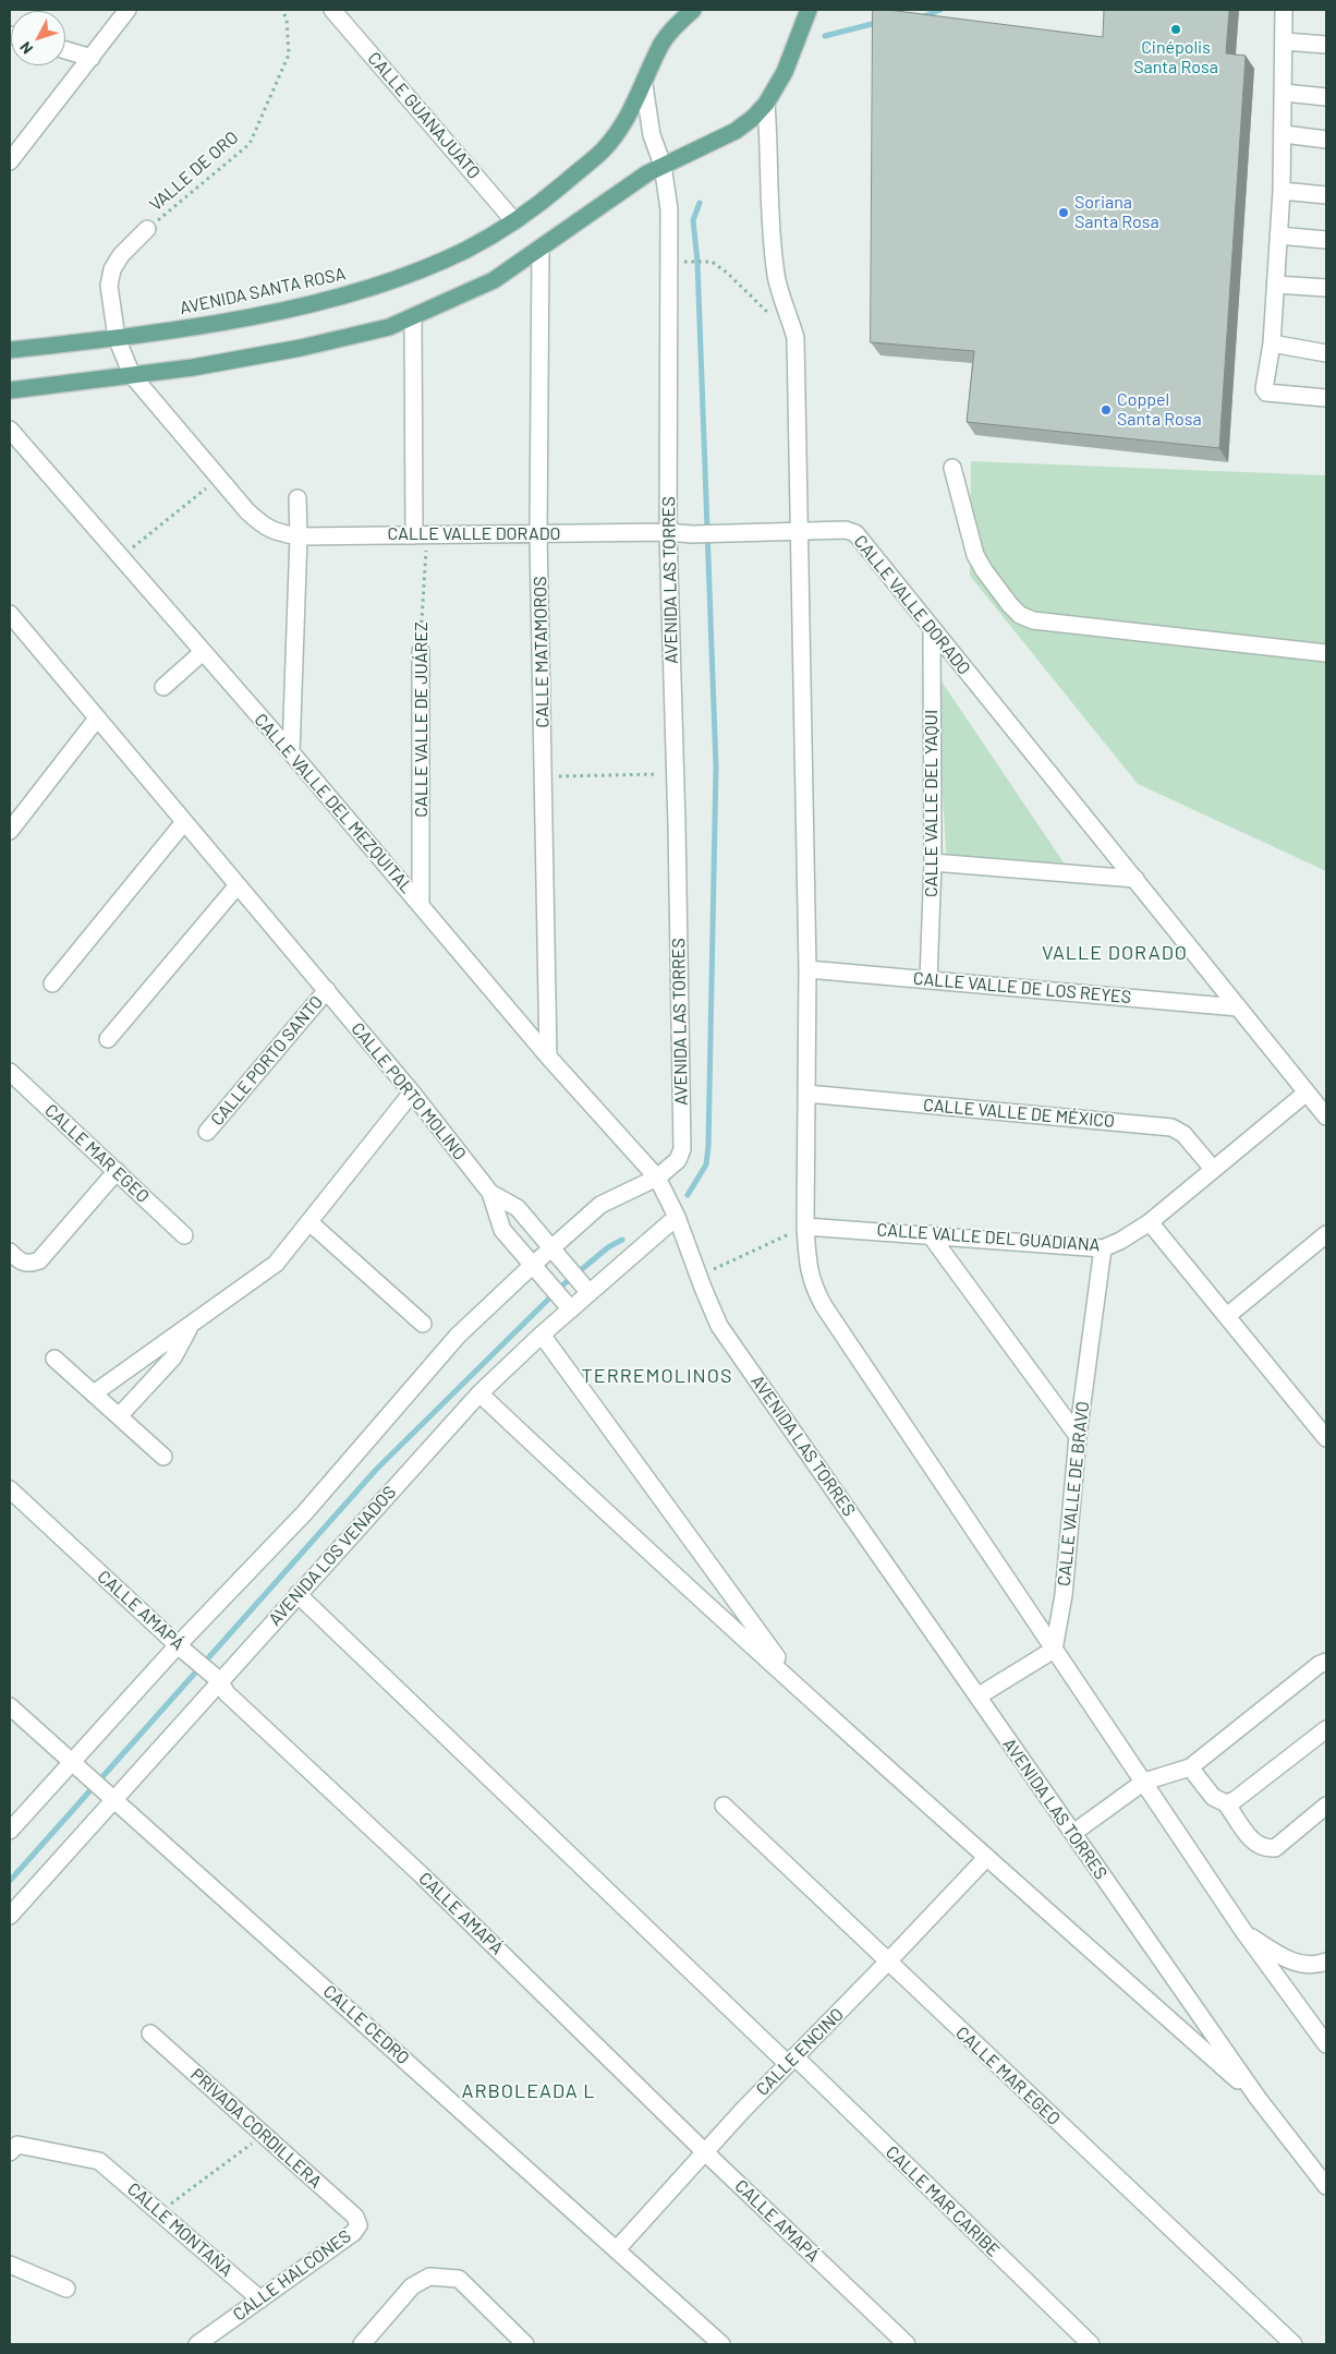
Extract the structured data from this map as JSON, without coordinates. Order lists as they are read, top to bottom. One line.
{"streets":{"main road":["AVENIDA SANTA ROSA"],"street":["CALLE GUANAJUATO","CALLE VALLE DORADO","AVENIDA LAS TORRES","CALLE MATAMOROS","CALLE VALLE DE JUÁREZ","CALLE VALLE DEL MEZQUITAL","CALLE VALLE DEL YAQUI","CALLE VALLE DE LOS REYES","CALLE PORTO SANTO","CALLE PORTO MOLINO","CALLE VALLE DE MÉXICO","CALLE MAR EGEO","CALLE VALLE DEL GUADIANA","CALLE VALLE DE BRAVO","AVENIDA LOS VENADOS","CALLE AMAPÁ","CALLE CEDRO","CALLE ENCINO","PRIVADA CORDILLERA","CALLE MAR CARIBE","CALLE MONTAÑA","CALLE HALCONES"],"path":["VALLE DE ORO"]},"crossings":[["CALLE GUANAJUATO","AVENIDA SANTA ROSA"],["VALLE DE ORO","CALLE VALLE DORADO"],["AVENIDA SANTA ROSA","CALLE VALLE DORADO"],["CALLE VALLE DORADO","AVENIDA LAS TORRES"],["CALLE VALLE DORADO","CALLE MATAMOROS"],["CALLE VALLE DORADO","CALLE VALLE DE JUÁREZ"],["CALLE VALLE DORADO","CALLE VALLE DEL YAQUI"],["CALLE VALLE DORADO","CALLE VALLE DE LOS REYES"],["AVENIDA LAS TORRES","CALLE VALLE DEL MEZQUITAL"],["AVENIDA LAS TORRES","AVENIDA LOS VENADOS"],["CALLE MATAMOROS","CALLE VALLE DEL MEZQUITAL"],["CALLE VALLE DE JUÁREZ","CALLE VALLE DEL MEZQUITAL"],["CALLE VALLE DEL YAQUI","CALLE VALLE DE LOS REYES"],["CALLE PORTO SANTO","CALLE PORTO MOLINO"],["CALLE PORTO MOLINO","AVENIDA LOS VENADOS"],["CALLE MAR EGEO","CALLE ENCINO"],["CALLE VALLE DEL GUADIANA","CALLE VALLE DE BRAVO"],["AVENIDA LOS VENADOS","CALLE AMAPÁ"],["AVENIDA LOS VENADOS","CALLE CEDRO"],["AVENIDA LOS VENADOS","CALLE MAR CARIBE"],["CALLE AMAPÁ","CALLE ENCINO"],["CALLE CEDRO","CALLE ENCINO"],["CALLE ENCINO","CALLE MAR CARIBE"],["PRIVADA CORDILLERA","CALLE HALCONES"],["CALLE MONTAÑA","CALLE HALCONES"]],"districts":["VALLE DORADO","TERREMOLINOS","ARBOLEADA L"],"places":["Cinépolis Santa Rosa","Soriana Santa Rosa","Coppel Santa Rosa"],"north":"bottom left"}
